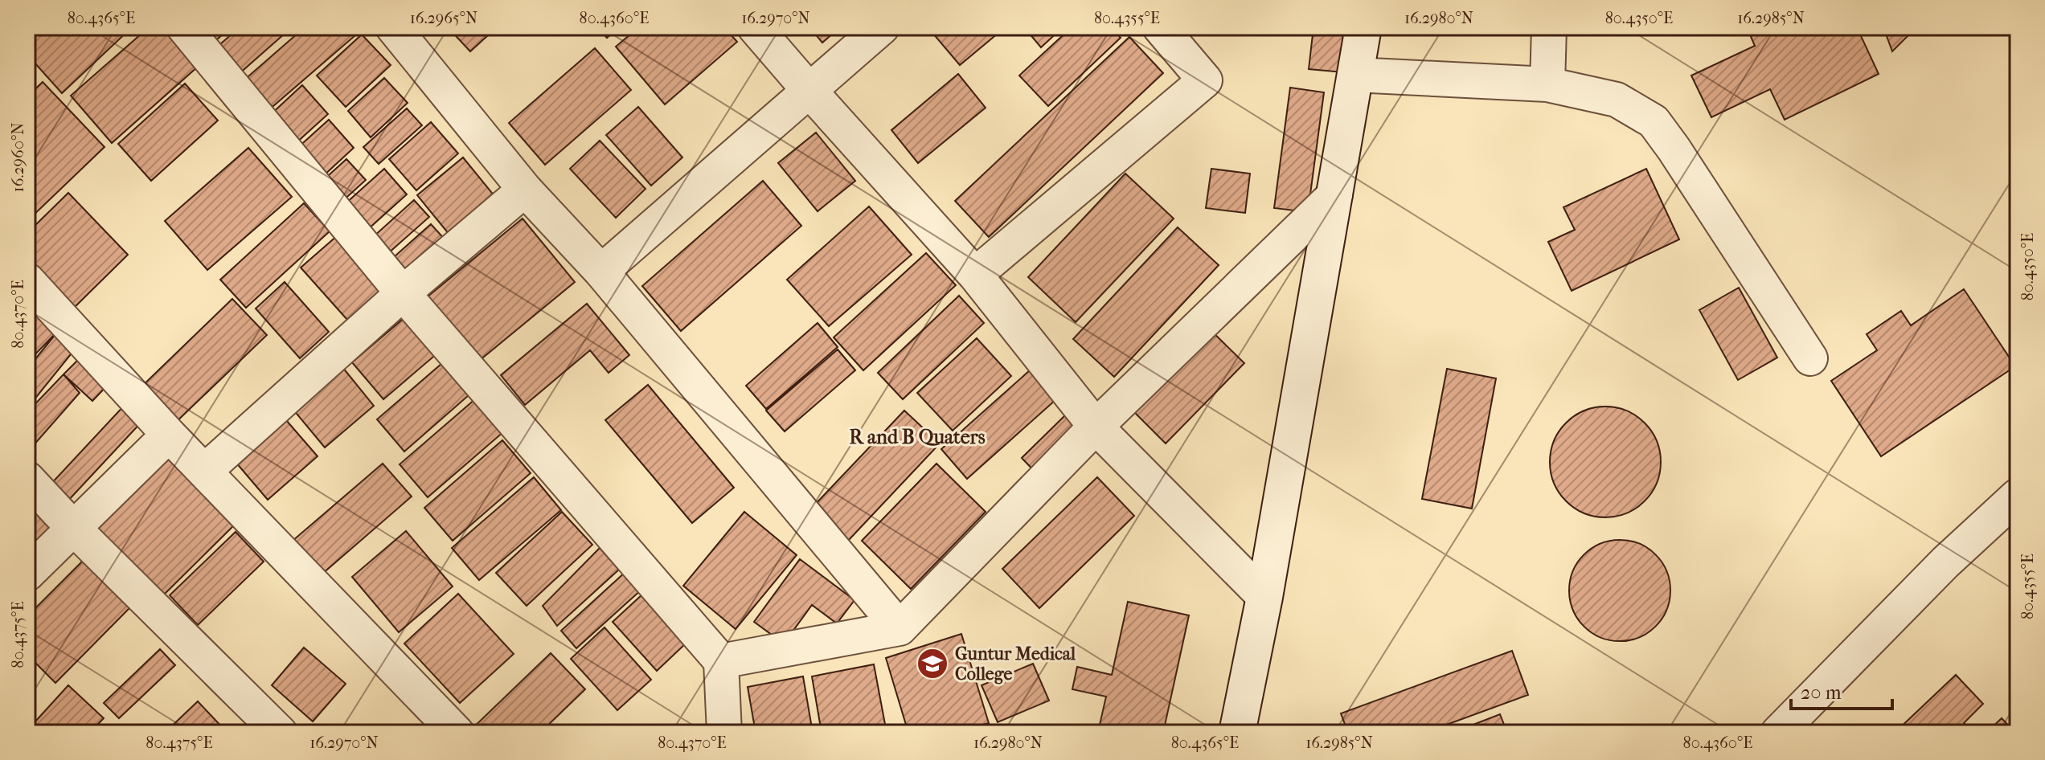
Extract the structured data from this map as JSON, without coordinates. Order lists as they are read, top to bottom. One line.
{"districts":["R and B Quaters"],"places":{"school or university":["Guntur Medical College"]},"scale_bar":"20 m","coordinates":["80.4365°E","16.2965°N","80.4360°E","16.2970°N","80.4355°E","16.2980°N","80.4350°E","16.2985°N","16.2960°N","80.4370°E","80.4375°E"]}
